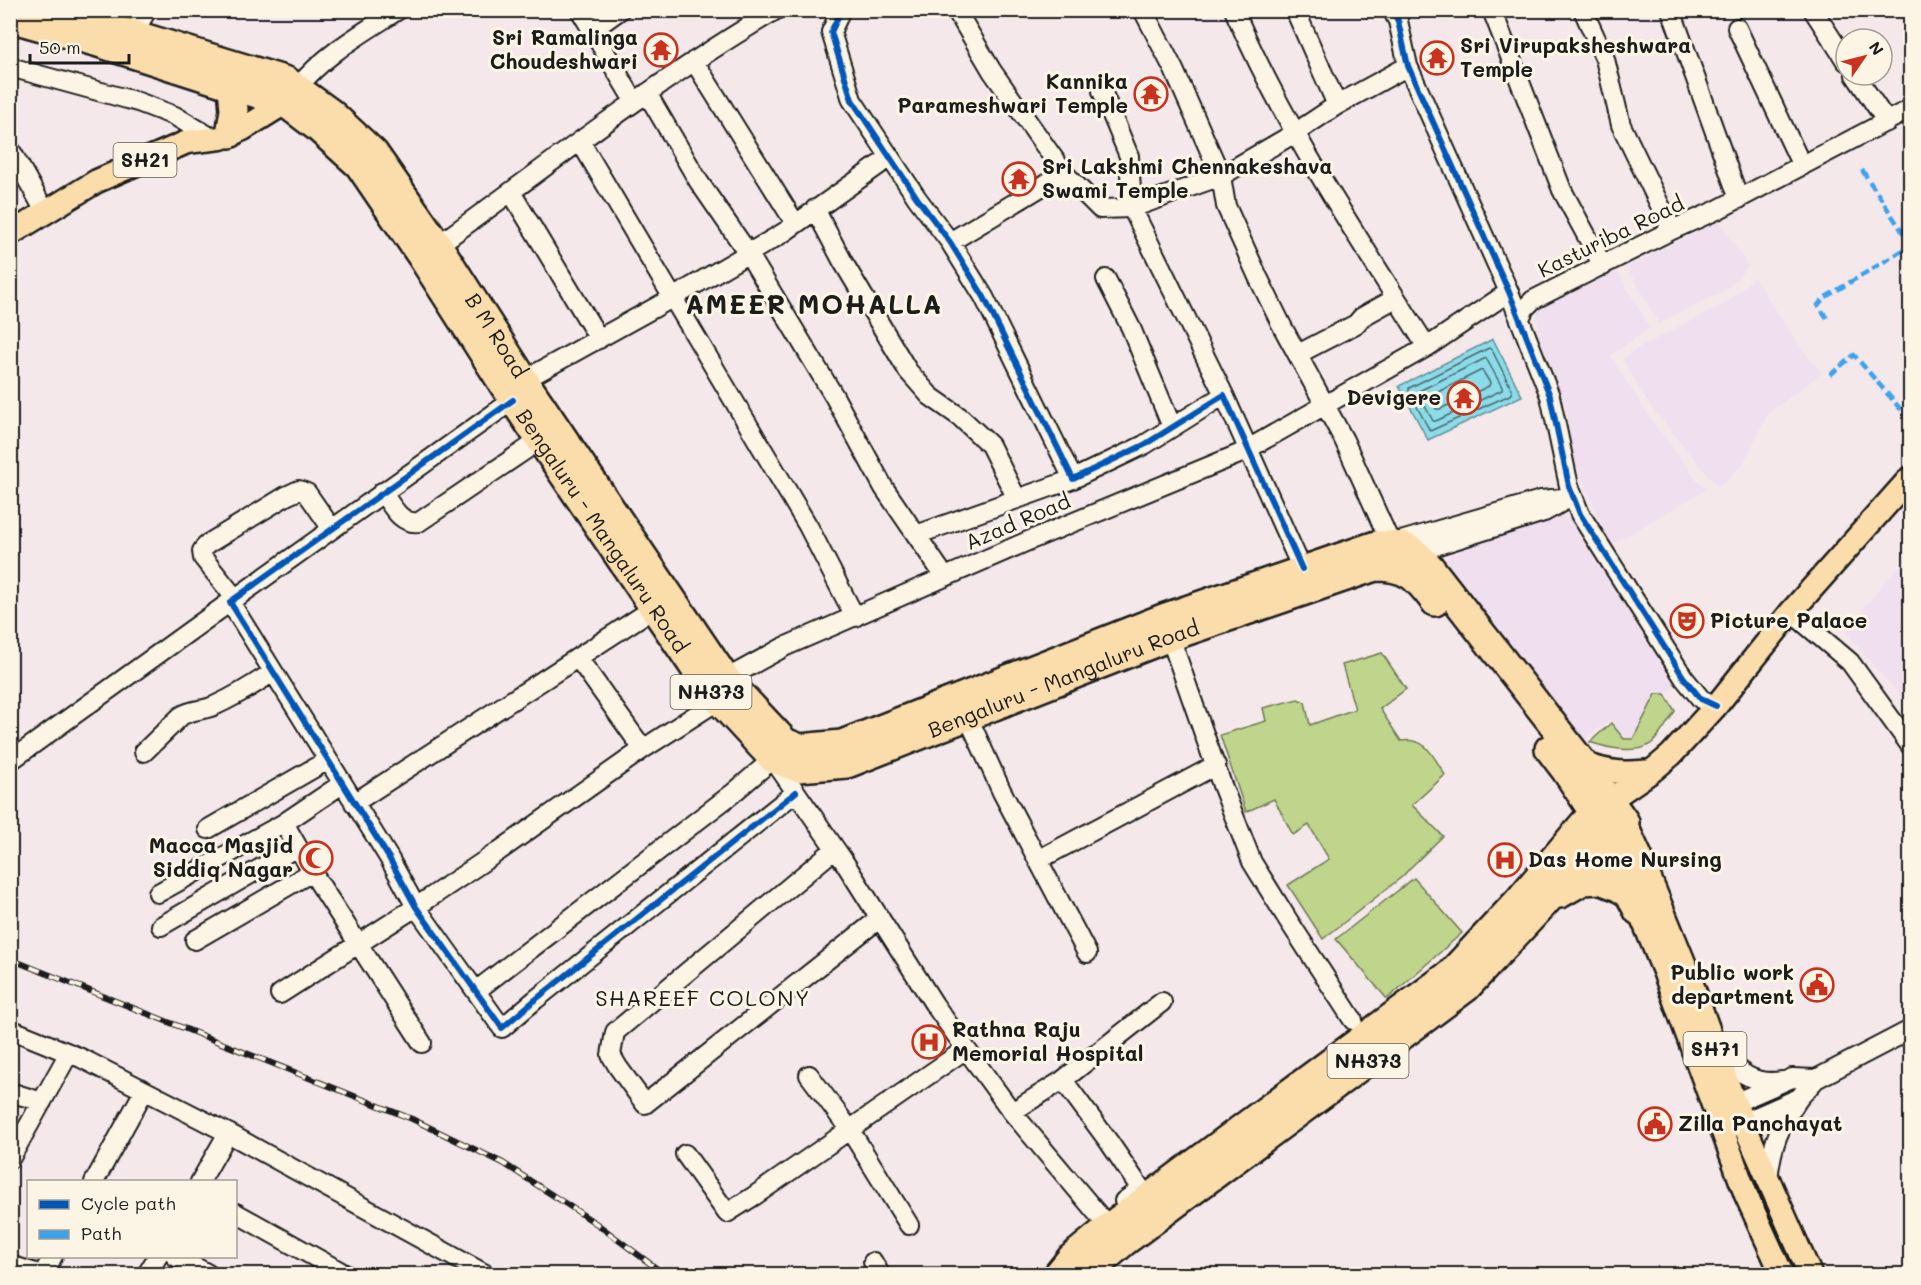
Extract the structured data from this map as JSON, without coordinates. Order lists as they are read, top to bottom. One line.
{"streets":{"highway":["B M Road","Bengaluru - Mangaluru Road","NH373"],"main road":["SH21","SH71"],"street":["Kasturiba Road","Azad Road"]},"crossings":[["SH21","NH373"],["B M Road","Azad Road"],["B M Road","Bengaluru - Mangaluru Road"],["B M Road","NH373"],["Azad Road","Bengaluru - Mangaluru Road"],["NH373","SH71"]],"districts":["AMEER MOHALLA","SHAREEF COLONY"],"places":{"temple":["Sri Ramalinga Choudeshwari","Sri Virupaksheshwara Temple","Kannika Parameshwari Temple","Sri Lakshmi Chennakeshava Swami Temple","Devigere"],"theatre":["Picture Palace"],"mosque":["Macca Masjid Siddiq Nagar"],"hospital":["Das Home Nursing","Rathna Raju Memorial Hospital"],"public building":["Public work department","Zilla Panchayat"]},"legend":["Cycle path","Path"],"scale_bar":"50 m","north":"top right"}
